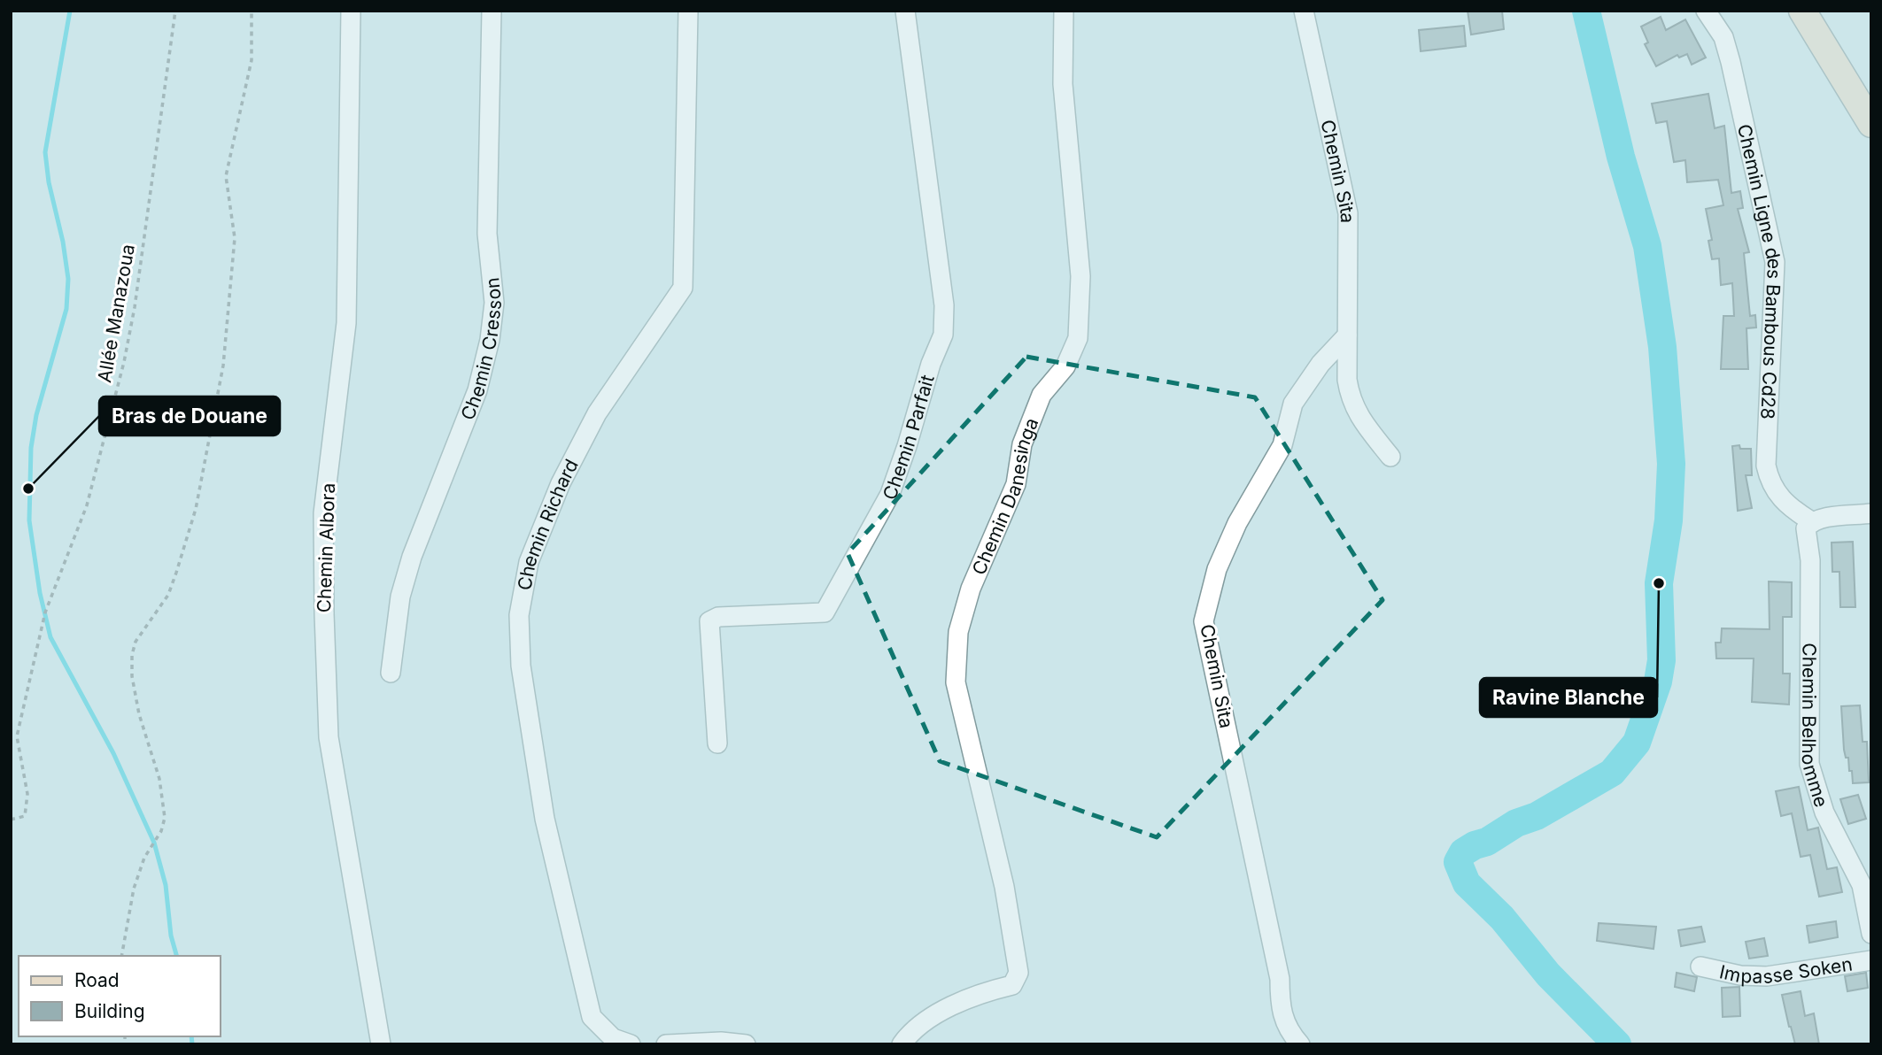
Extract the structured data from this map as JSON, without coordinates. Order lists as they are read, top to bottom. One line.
{"streets":{"street":["Chemin Sita","Chemin Ligne des Bambous Cd28","Chemin Cresson","Chemin Parfait","Chemin Danesinga","Chemin Richard","Chemin Albora","Chemin Belhomme","Impasse Soken"],"path":["Allée Manazoua"]},"crossings":[["Chemin Ligne des Bambous Cd28","Chemin Belhomme"]],"places":["Bras de Douane","Ravine Blanche"],"legend":["Road","Building"]}
